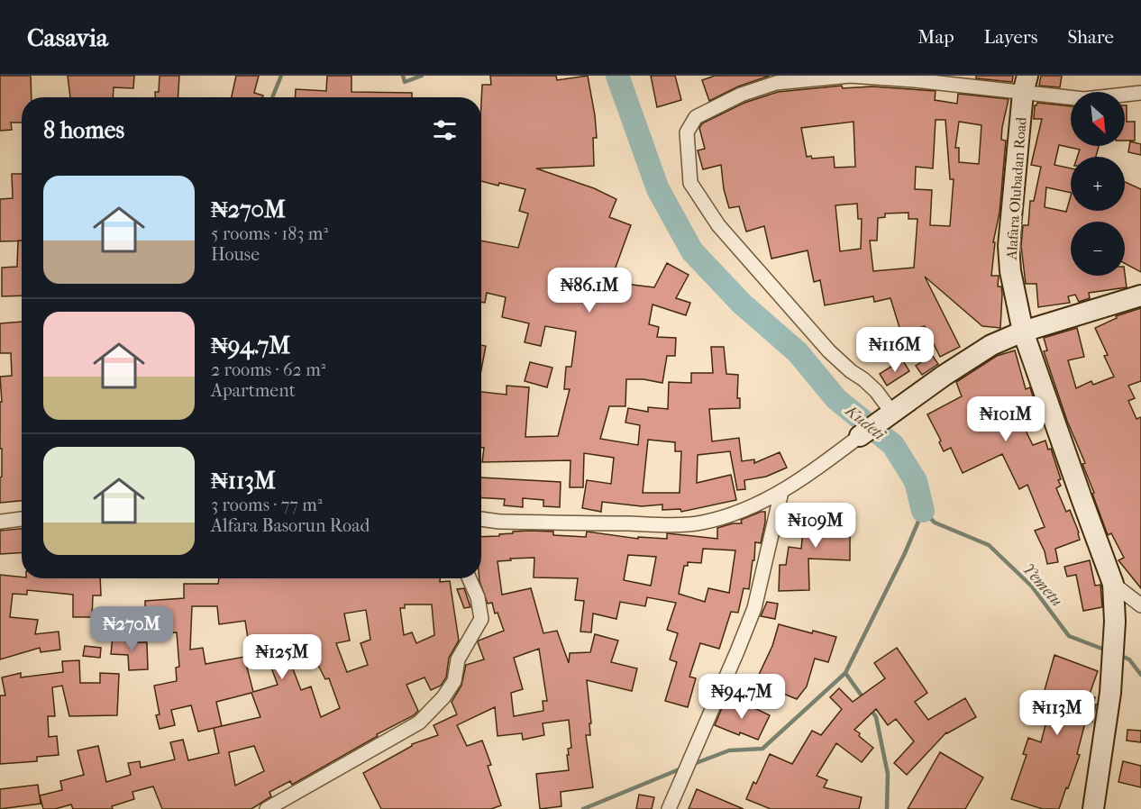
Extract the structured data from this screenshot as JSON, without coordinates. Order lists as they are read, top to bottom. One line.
{"streets":{"street":["Alafara Olubadan Road"]},"water":["Kudeti","Yemetu"],"north":"bottom right","page":{"header":"Casavia","nav":["Map","Layers","Share"],"map_buttons":["+","−"],"heading":"8 homes","list":[{"name":"₦270M","note":"5 rooms · 183 m² · House"},{"name":"₦94.7M","note":"2 rooms · 62 m² · Apartment"},{"name":"₦113M","note":"3 rooms · 77 m² · Alfara Basorun Road"}],"price":["₦86.1M","₦116M","₦101M","₦109M","₦270M","₦125M","₦94.7M","₦113M"]}}
